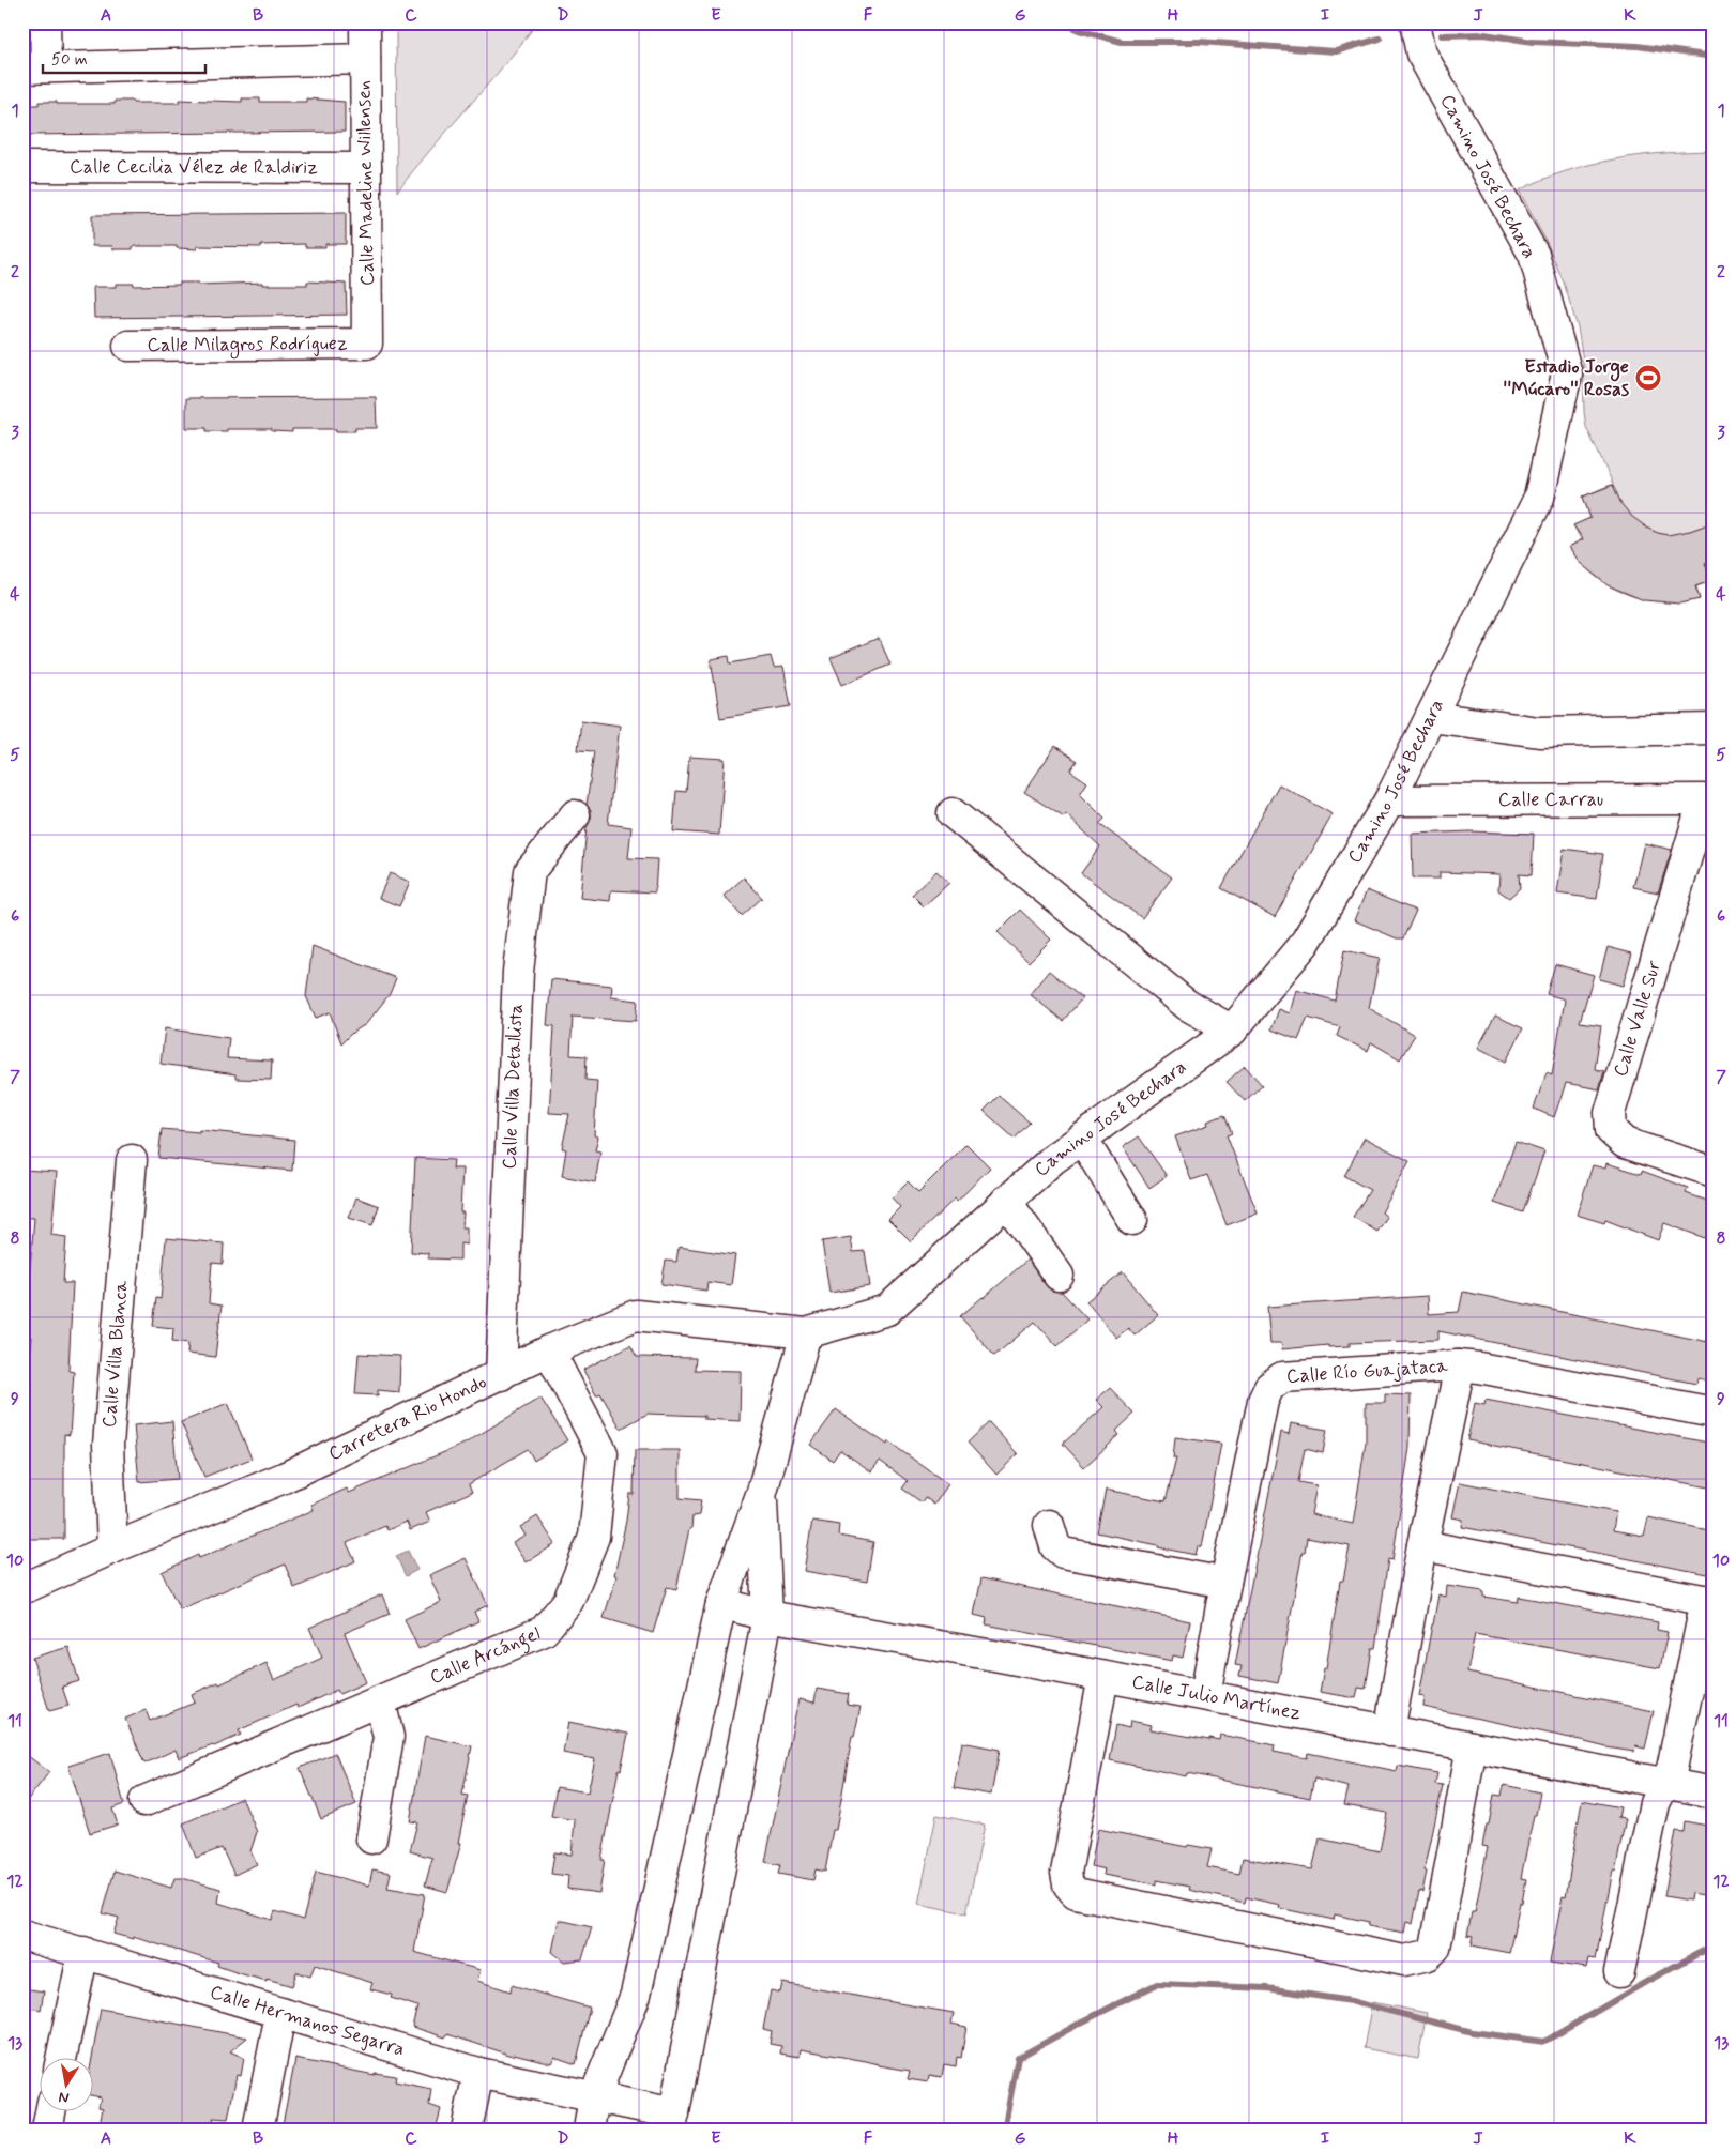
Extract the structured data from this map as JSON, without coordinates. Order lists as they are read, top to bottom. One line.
{"streets":{"street":["Calle Cecilia Vélez de Raldiriz","Camino José Bechara","Calle Madeline Willensen","Calle Milagros Rodríguez","Calle Carrau","Calle Valle Sur","Calle Villa Detallista","Calle Villa Blanca","Calle Río Guajataca","Carretera Rio Hondo","Calle Arcángel","Calle Julio Martínez","Calle Hermanos Segarra"]},"crossings":[["Calle Cecilia Vélez de Raldiriz","Calle Madeline Willensen"],["Camino José Bechara","Calle Carrau"],["Camino José Bechara","Carretera Rio Hondo"],["Calle Madeline Willensen","Calle Milagros Rodríguez"],["Calle Carrau","Calle Valle Sur"],["Calle Villa Detallista","Carretera Rio Hondo"],["Calle Villa Blanca","Carretera Rio Hondo"],["Calle Río Guajataca","Calle Julio Martínez"],["Carretera Rio Hondo","Calle Arcángel"]],"places":{"sports":["Estadio Jorge ''Múcaro'' Rosas"]},"scale_bar":"50 m","north":"bottom","grid":{"columns":["A","B","C","D","E","F","G","H","I","J","K"],"rows":["1","2","3","4","5","6","7","8","9","10","11","12","13"]}}
